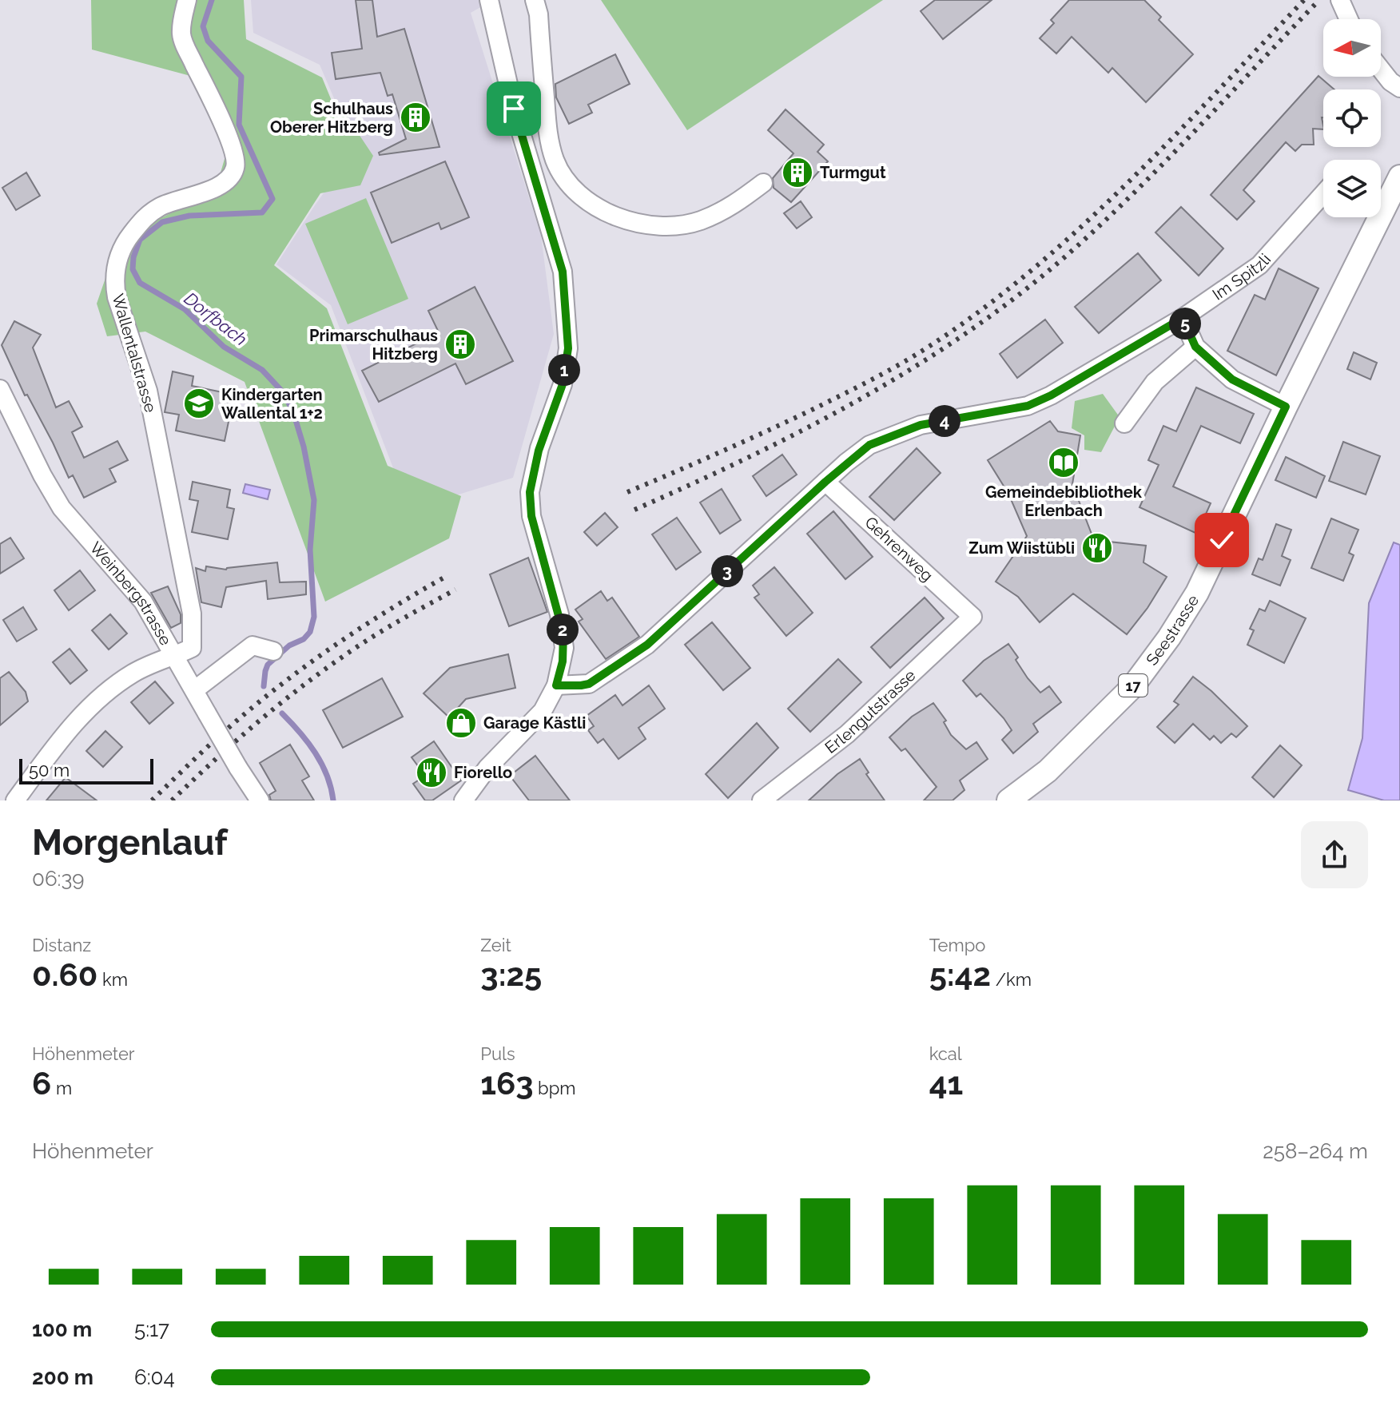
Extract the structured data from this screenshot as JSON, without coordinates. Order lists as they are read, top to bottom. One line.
{"streets":{"main road":["Seestrasse","17"],"street":["Im Spitzli","Wallentalstrasse","Gehrenweg","Weinbergstrasse","Erlengutstrasse"]},"crossings":[["Im Spitzli","Gehrenweg"],["Wallentalstrasse","Weinbergstrasse"],["Gehrenweg","Erlengutstrasse"]],"water":["Dorfbach"],"places":{"building":["Schulhaus Oberer Hitzberg","Turmgut","Primarschulhaus Hitzberg"],"school or university":["Kindergarten Wallental 1+2"],"library":["Gemeindebibliothek Erlenbach"],"restaurant":["Zum Wiistübli","Fiorello"],"shop":["Garage Kästli"]},"scale_bar":"50 m","north":"left","page":{"pins":["5","1","4","3","2"],"scale":"50 m","heading":["Morgenlauf","06:39"],"stats":[["Distanz","0.60 km"],["Zeit","3:25"],["Tempo","5:42 /km"],["Höhenmeter","6 m"],["Puls","163 bpm"],["kcal","41"]],"chart":["Höhenmeter","258–264 m"],"list":[{"name":"100 m","note":"5:17"},{"name":"200 m","note":"6:04"}]}}
